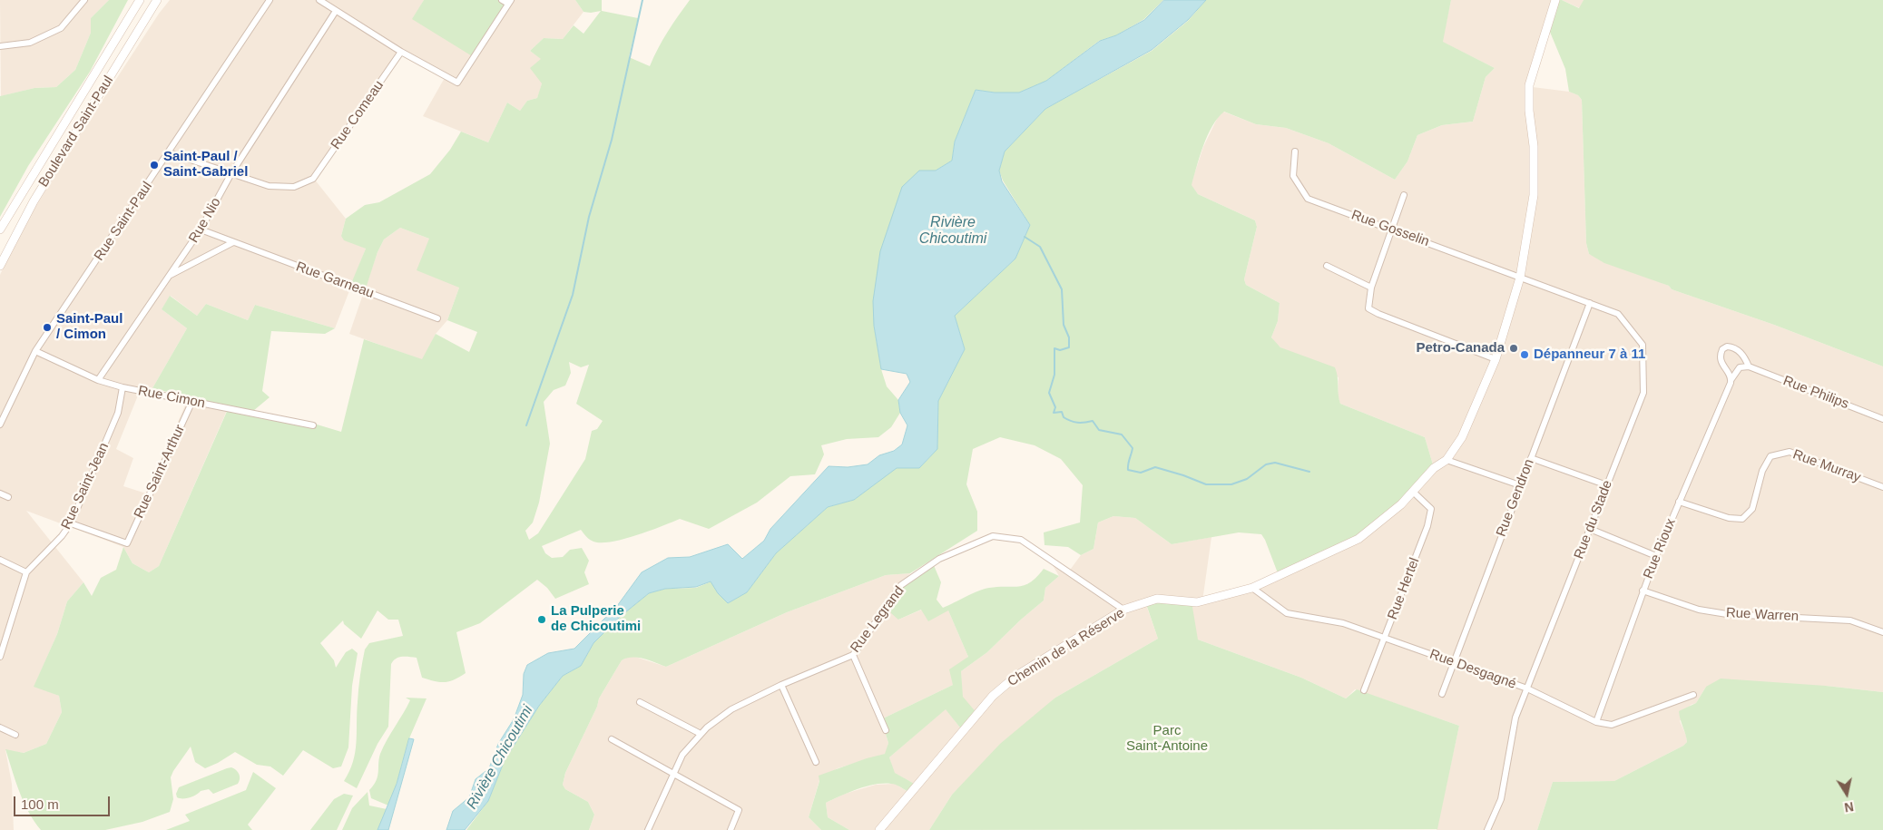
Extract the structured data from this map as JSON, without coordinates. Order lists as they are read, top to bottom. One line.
{"streets":{"street":["Rue Comeau","Boulevard Saint-Paul","Rue Nio","Rue Saint-Paul","Rue Gosselin","Rue Garneau","Rue Philips","Rue Cimon","Rue Murray","Rue Saint-Arthur","Rue Saint-Jean","Rue Gendron","Rue du Stade","Rue Rioux","Rue Hertel","Rue Warren","Rue Legrand","Chemin de la Réserve","Rue Desgagné"]},"crossings":[["Rue Comeau","Rue Nio"],["Rue Nio","Rue Garneau"],["Rue Nio","Rue Cimon"],["Rue Saint-Paul","Rue Cimon"],["Rue Gosselin","Rue du Stade"],["Rue Gosselin","Chemin de la Réserve"],["Rue Philips","Rue Rioux"],["Rue Cimon","Rue Saint-Arthur"],["Rue Cimon","Rue Saint-Jean"],["Rue Murray","Rue Rioux"],["Rue Saint-Arthur","Rue Saint-Jean"],["Rue Gendron","Rue du Stade"],["Rue Gendron","Rue Desgagné"],["Rue du Stade","Chemin de la Réserve"],["Rue du Stade","Rue Desgagné"],["Rue Rioux","Rue Warren"],["Rue Rioux","Rue Desgagné"],["Rue Hertel","Chemin de la Réserve"],["Rue Hertel","Rue Desgagné"],["Rue Legrand","Chemin de la Réserve"],["Chemin de la Réserve","Rue Desgagné"]],"water":["Rivière Chicoutimi"],"parks":["Parc Saint-Antoine"],"places":["Saint-Paul / Saint-Gabriel","Saint-Paul / Cimon","Petro-Canada","Dépanneur 7 à 11","La Pulperie de Chicoutimi"],"scale_bar":"100 m","north":"bottom"}
